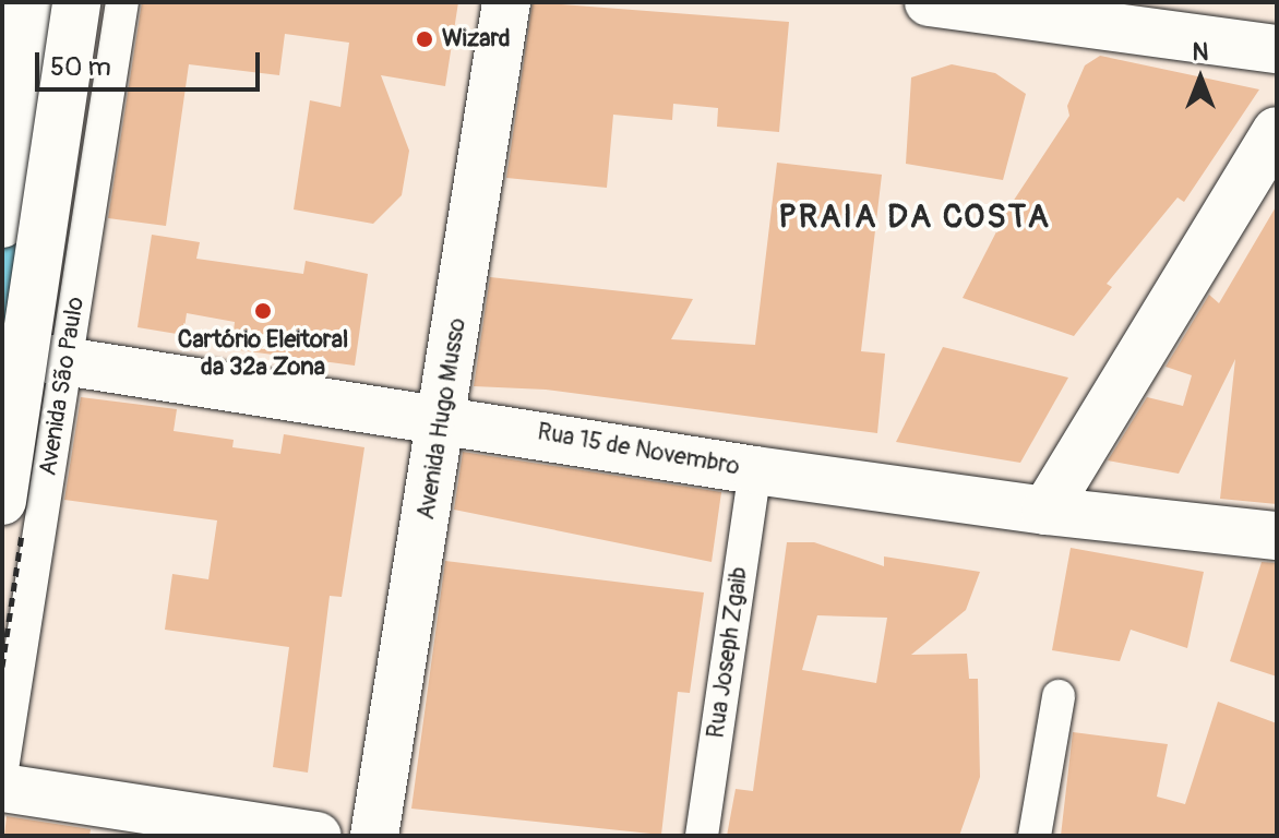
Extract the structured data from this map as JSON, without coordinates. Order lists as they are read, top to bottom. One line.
{"streets":{"main road":["Avenida Hugo Musso","Rua 15 de Novembro"],"street":["Avenida São Paulo","Rua Joseph Zgaib"]},"crossings":[["Avenida São Paulo","Rua 15 de Novembro"],["Avenida Hugo Musso","Rua 15 de Novembro"],["Rua 15 de Novembro","Rua Joseph Zgaib"]],"districts":["PRAIA DA COSTA"],"places":["Wizard","Cartório Eleitoral da 32ª Zona"],"scale_bar":"50 m","north":"top"}
